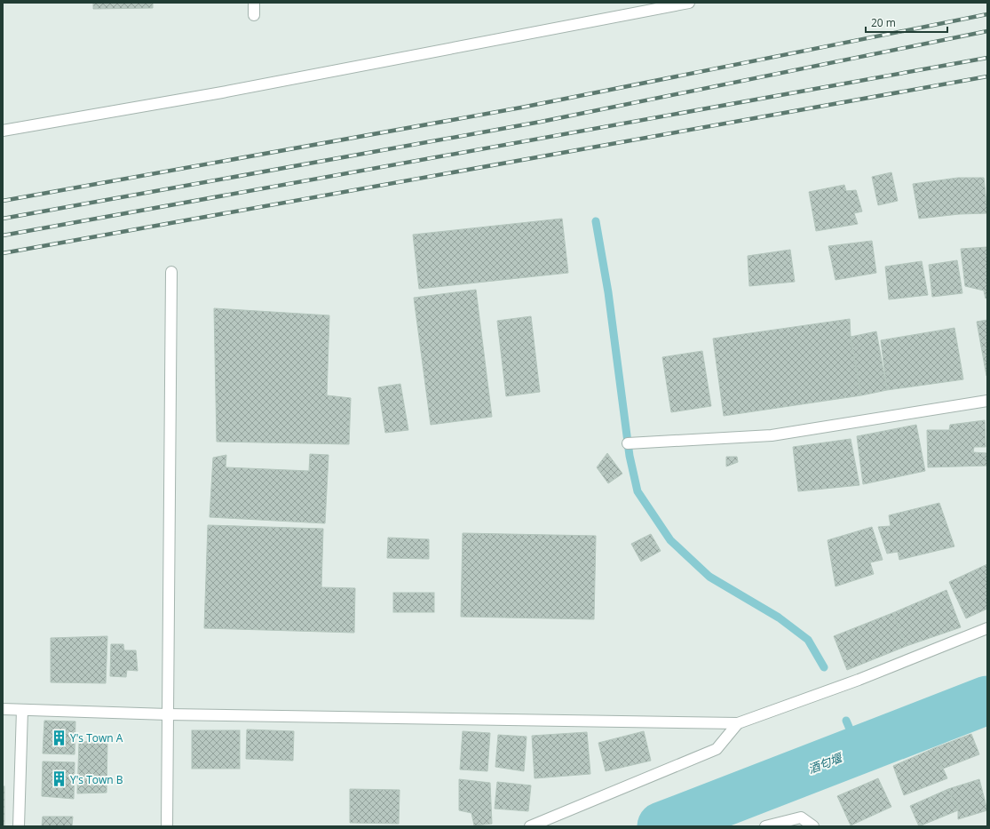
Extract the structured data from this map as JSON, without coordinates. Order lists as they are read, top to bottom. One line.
{"water":["酒匂堰"],"places":{"building":["Y's Town A","Y's Town B"]},"scale_bar":"20 m"}
